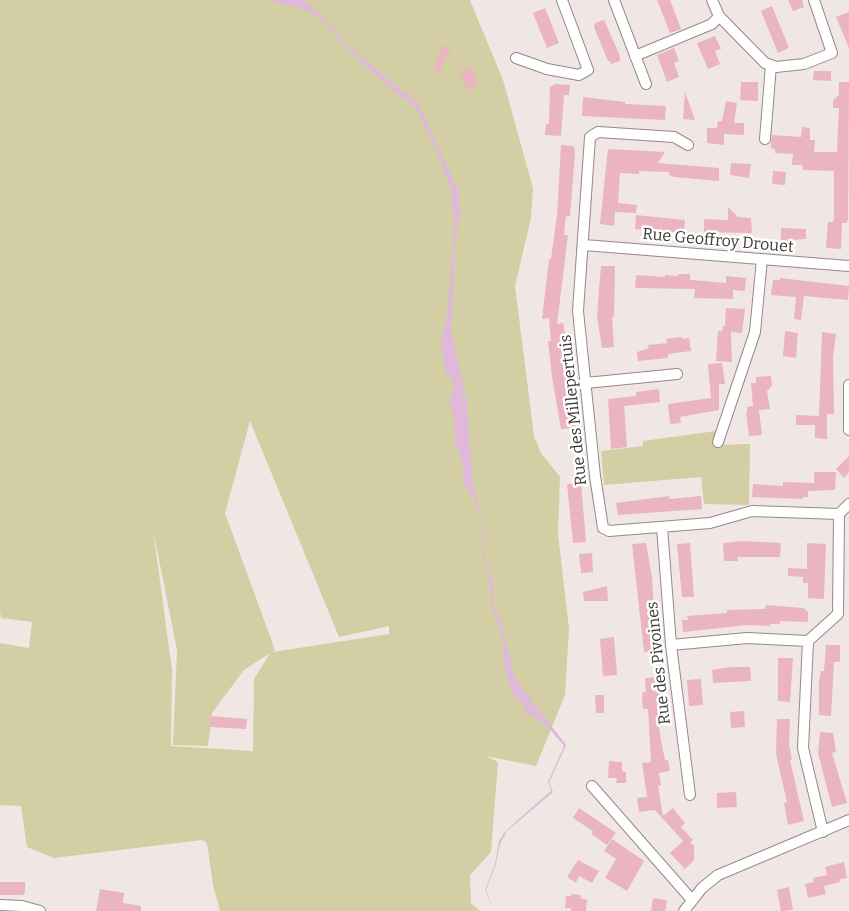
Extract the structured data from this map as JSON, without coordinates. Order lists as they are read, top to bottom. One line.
{"streets":{"street":["Rue Geoffroy Drouet","Rue des Millepertuis","Rue des Pivoines"]},"crossings":[["Rue Geoffroy Drouet","Rue des Millepertuis"],["Rue des Millepertuis","Rue des Pivoines"]]}
